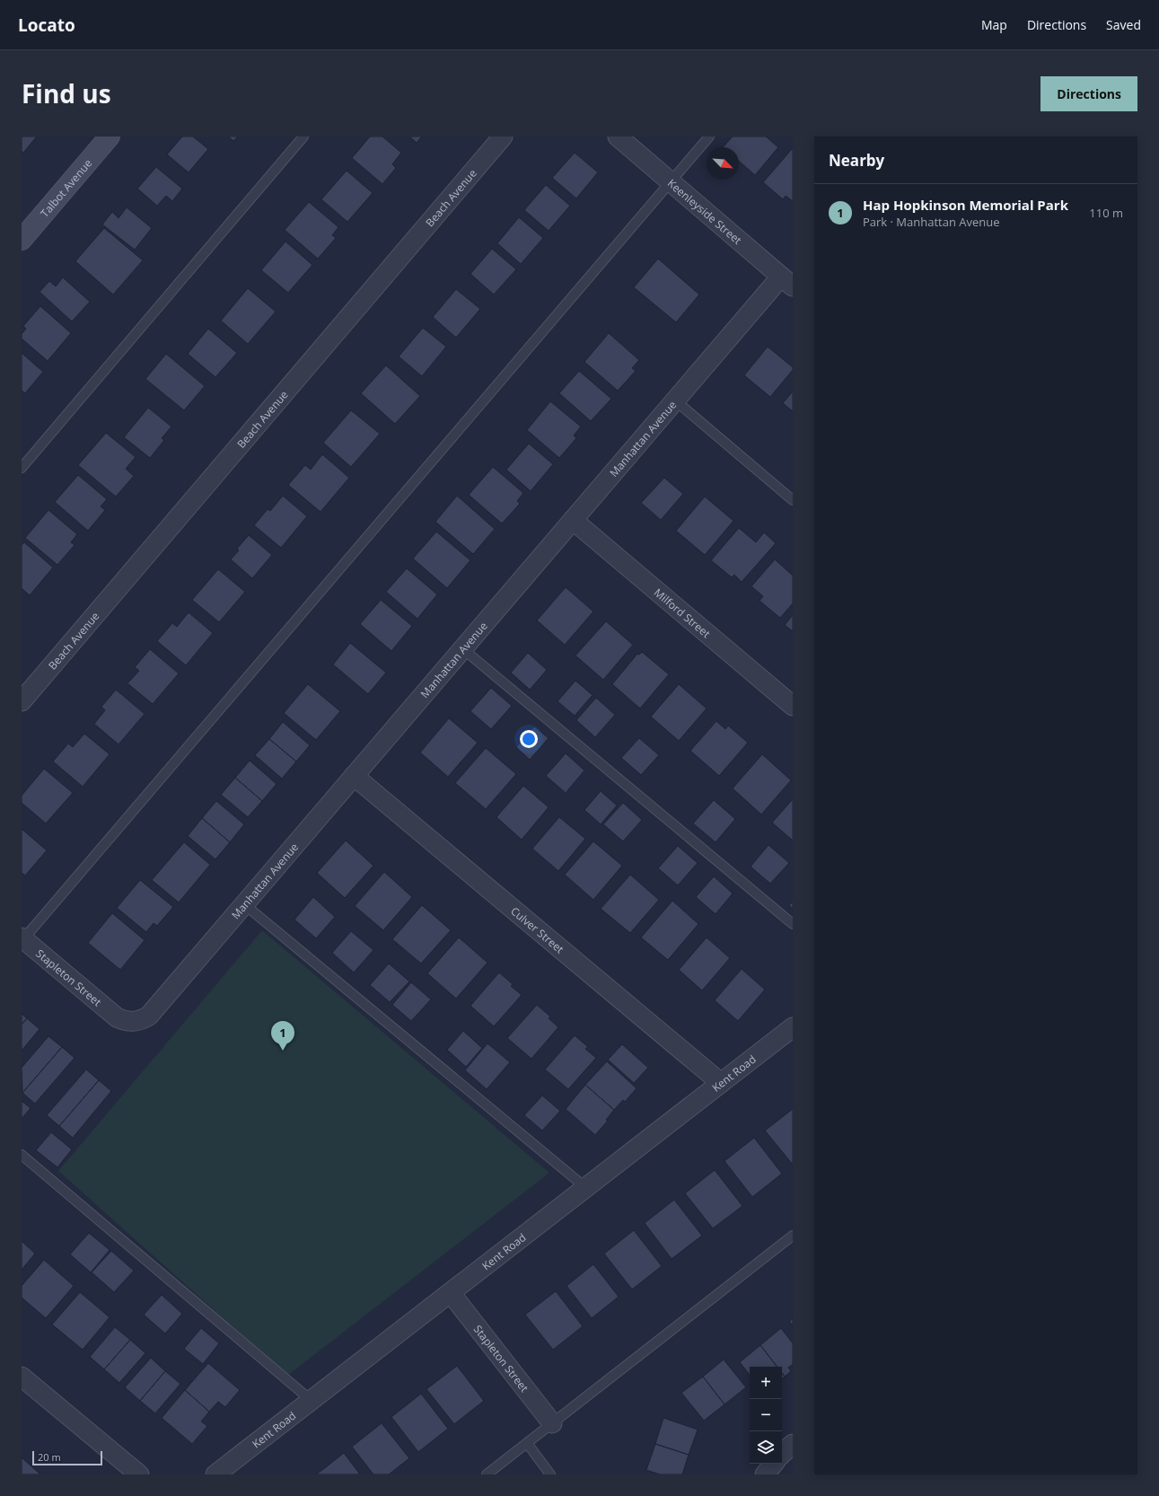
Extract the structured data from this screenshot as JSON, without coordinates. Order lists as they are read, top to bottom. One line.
{"streets":{"street":["Talbot Avenue","Beach Avenue","Keenleyside Street","Manhattan Avenue","Milford Street","Culver Street","Stapleton Street","Kent Road"]},"crossings":[["Keenleyside Street","Manhattan Avenue"],["Manhattan Avenue","Milford Street"],["Manhattan Avenue","Culver Street"],["Manhattan Avenue","Stapleton Street"],["Culver Street","Kent Road"],["Stapleton Street","Kent Road"]],"scale_bar":"20 m","north":"bottom right","page":{"header":"Locato","nav":["Map","Directions","Saved"],"title":"Find us","buttons":"Directions","heading":"Nearby","list":[{"mark":"1","name":"Hap Hopkinson Memorial Park","note":"Park · Manhattan Avenue","value":"110 m"}],"pins":"1","map_buttons":["+","−"],"scale":"20 m"}}
